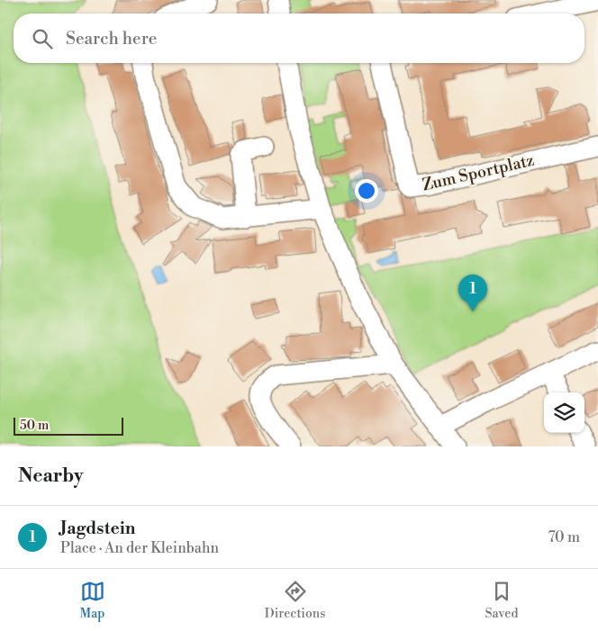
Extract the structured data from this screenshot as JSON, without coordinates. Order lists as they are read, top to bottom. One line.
{"streets":{"street":["Zum Sportplatz"]},"scale_bar":"50 m","page":{"search":"Search here","pins":"1","scale":"50 m","heading":"Nearby","list":[{"mark":"1","name":"Jagdstein","note":"Place · An der Kleinbahn","value":"70 m"}],"nav":["Map","Directions","Saved"]}}
